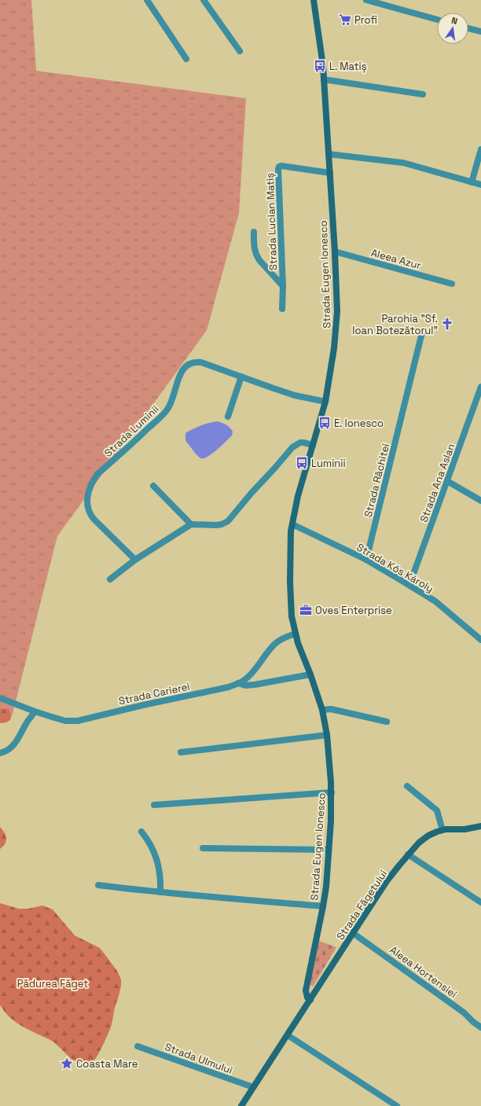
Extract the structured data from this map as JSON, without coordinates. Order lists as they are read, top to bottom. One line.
{"streets":{"street":["Strada Lucian Matiș","Aleea Azur","Strada Eugen Ionesco","Strada Luminii","Strada Răchitei","Strada Ana Aslan","Strada Kós Károly","Strada Carierei","Strada Făgetului","Aleea Hortensiei","Strada Ulmului"]},"crossings":[["Strada Lucian Matiș","Strada Eugen Ionesco"],["Aleea Azur","Strada Eugen Ionesco"],["Strada Eugen Ionesco","Strada Luminii"],["Strada Eugen Ionesco","Strada Kós Károly"],["Strada Eugen Ionesco","Strada Carierei"],["Strada Eugen Ionesco","Strada Făgetului"],["Strada Răchitei","Strada Kós Károly"],["Strada Ana Aslan","Strada Kós Károly"],["Strada Făgetului","Aleea Hortensiei"],["Strada Făgetului","Strada Ulmului"]],"parks":["Pădurea Făget"],"places":{"supermarket":["Profi"],"bus stop":["L. Matiș","E. Ionesco","Luminii"],"church":["Parohia \"Sf. Ioan Botezătorul\""],"office":["Oves Enterprise"],"place":["Coasta Mare"]},"north":"top"}
